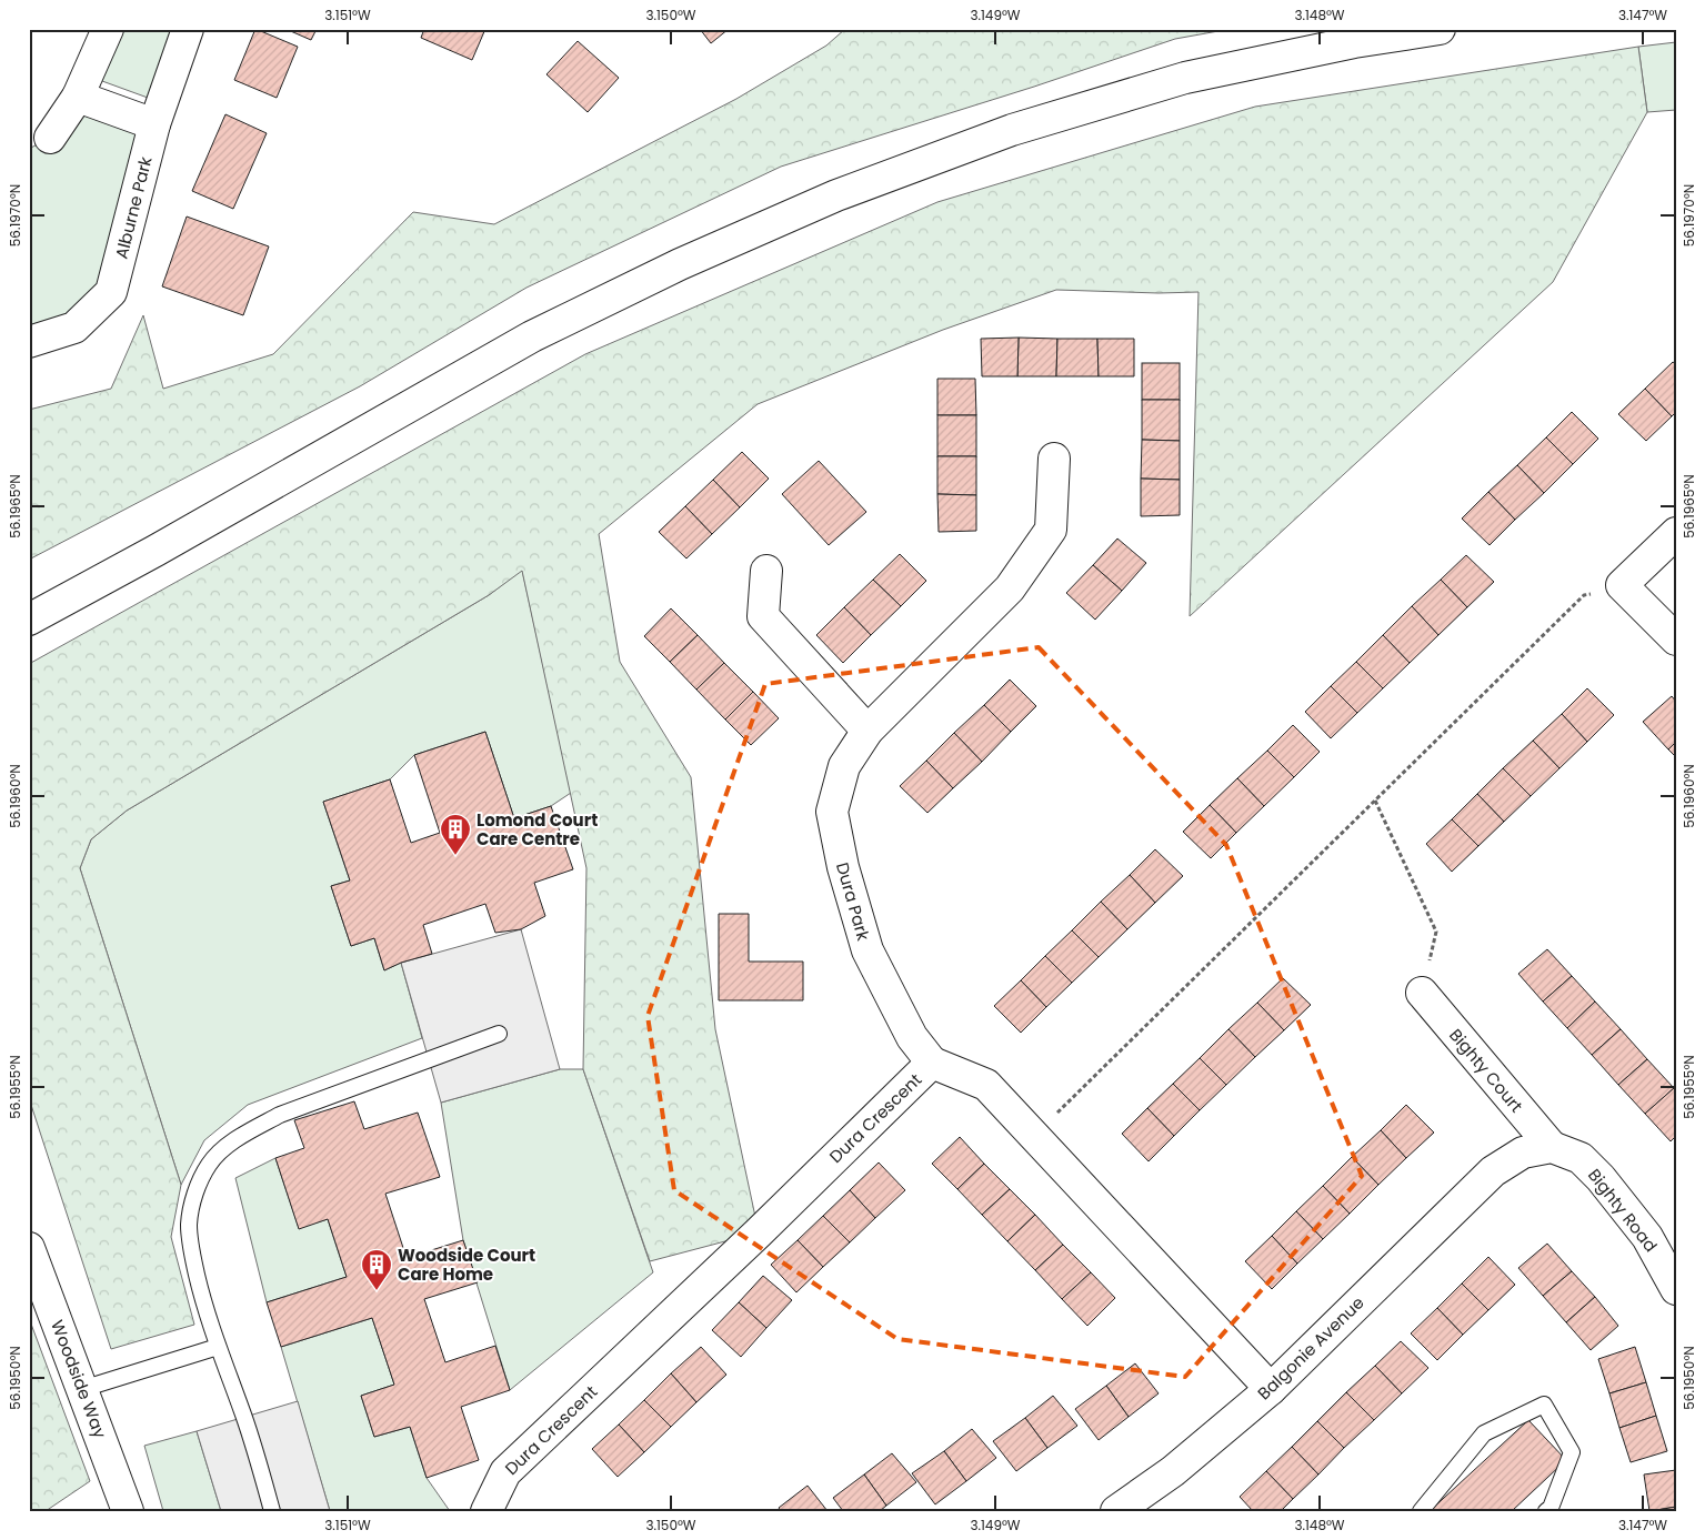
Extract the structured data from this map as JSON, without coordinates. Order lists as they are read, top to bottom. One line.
{"streets":{"street":["Alburne Park","Dura Park","Bighty Court","Dura Crescent","Bighty Road","Balgonie Avenue","Woodside Way"]},"crossings":[["Dura Park","Dura Crescent"],["Bighty Court","Bighty Road"],["Bighty Court","Balgonie Avenue"],["Dura Crescent","Balgonie Avenue"],["Bighty Road","Balgonie Avenue"]],"places":{"building":["Lomond Court Care Centre","Woodside Court Care Home"]},"coordinates":["3.151°W","3.150°W","3.149°W","3.148°W","3.147°W","56.1970°N","56.1965°N","56.1960°N","56.1955°N","56.1950°N"]}
